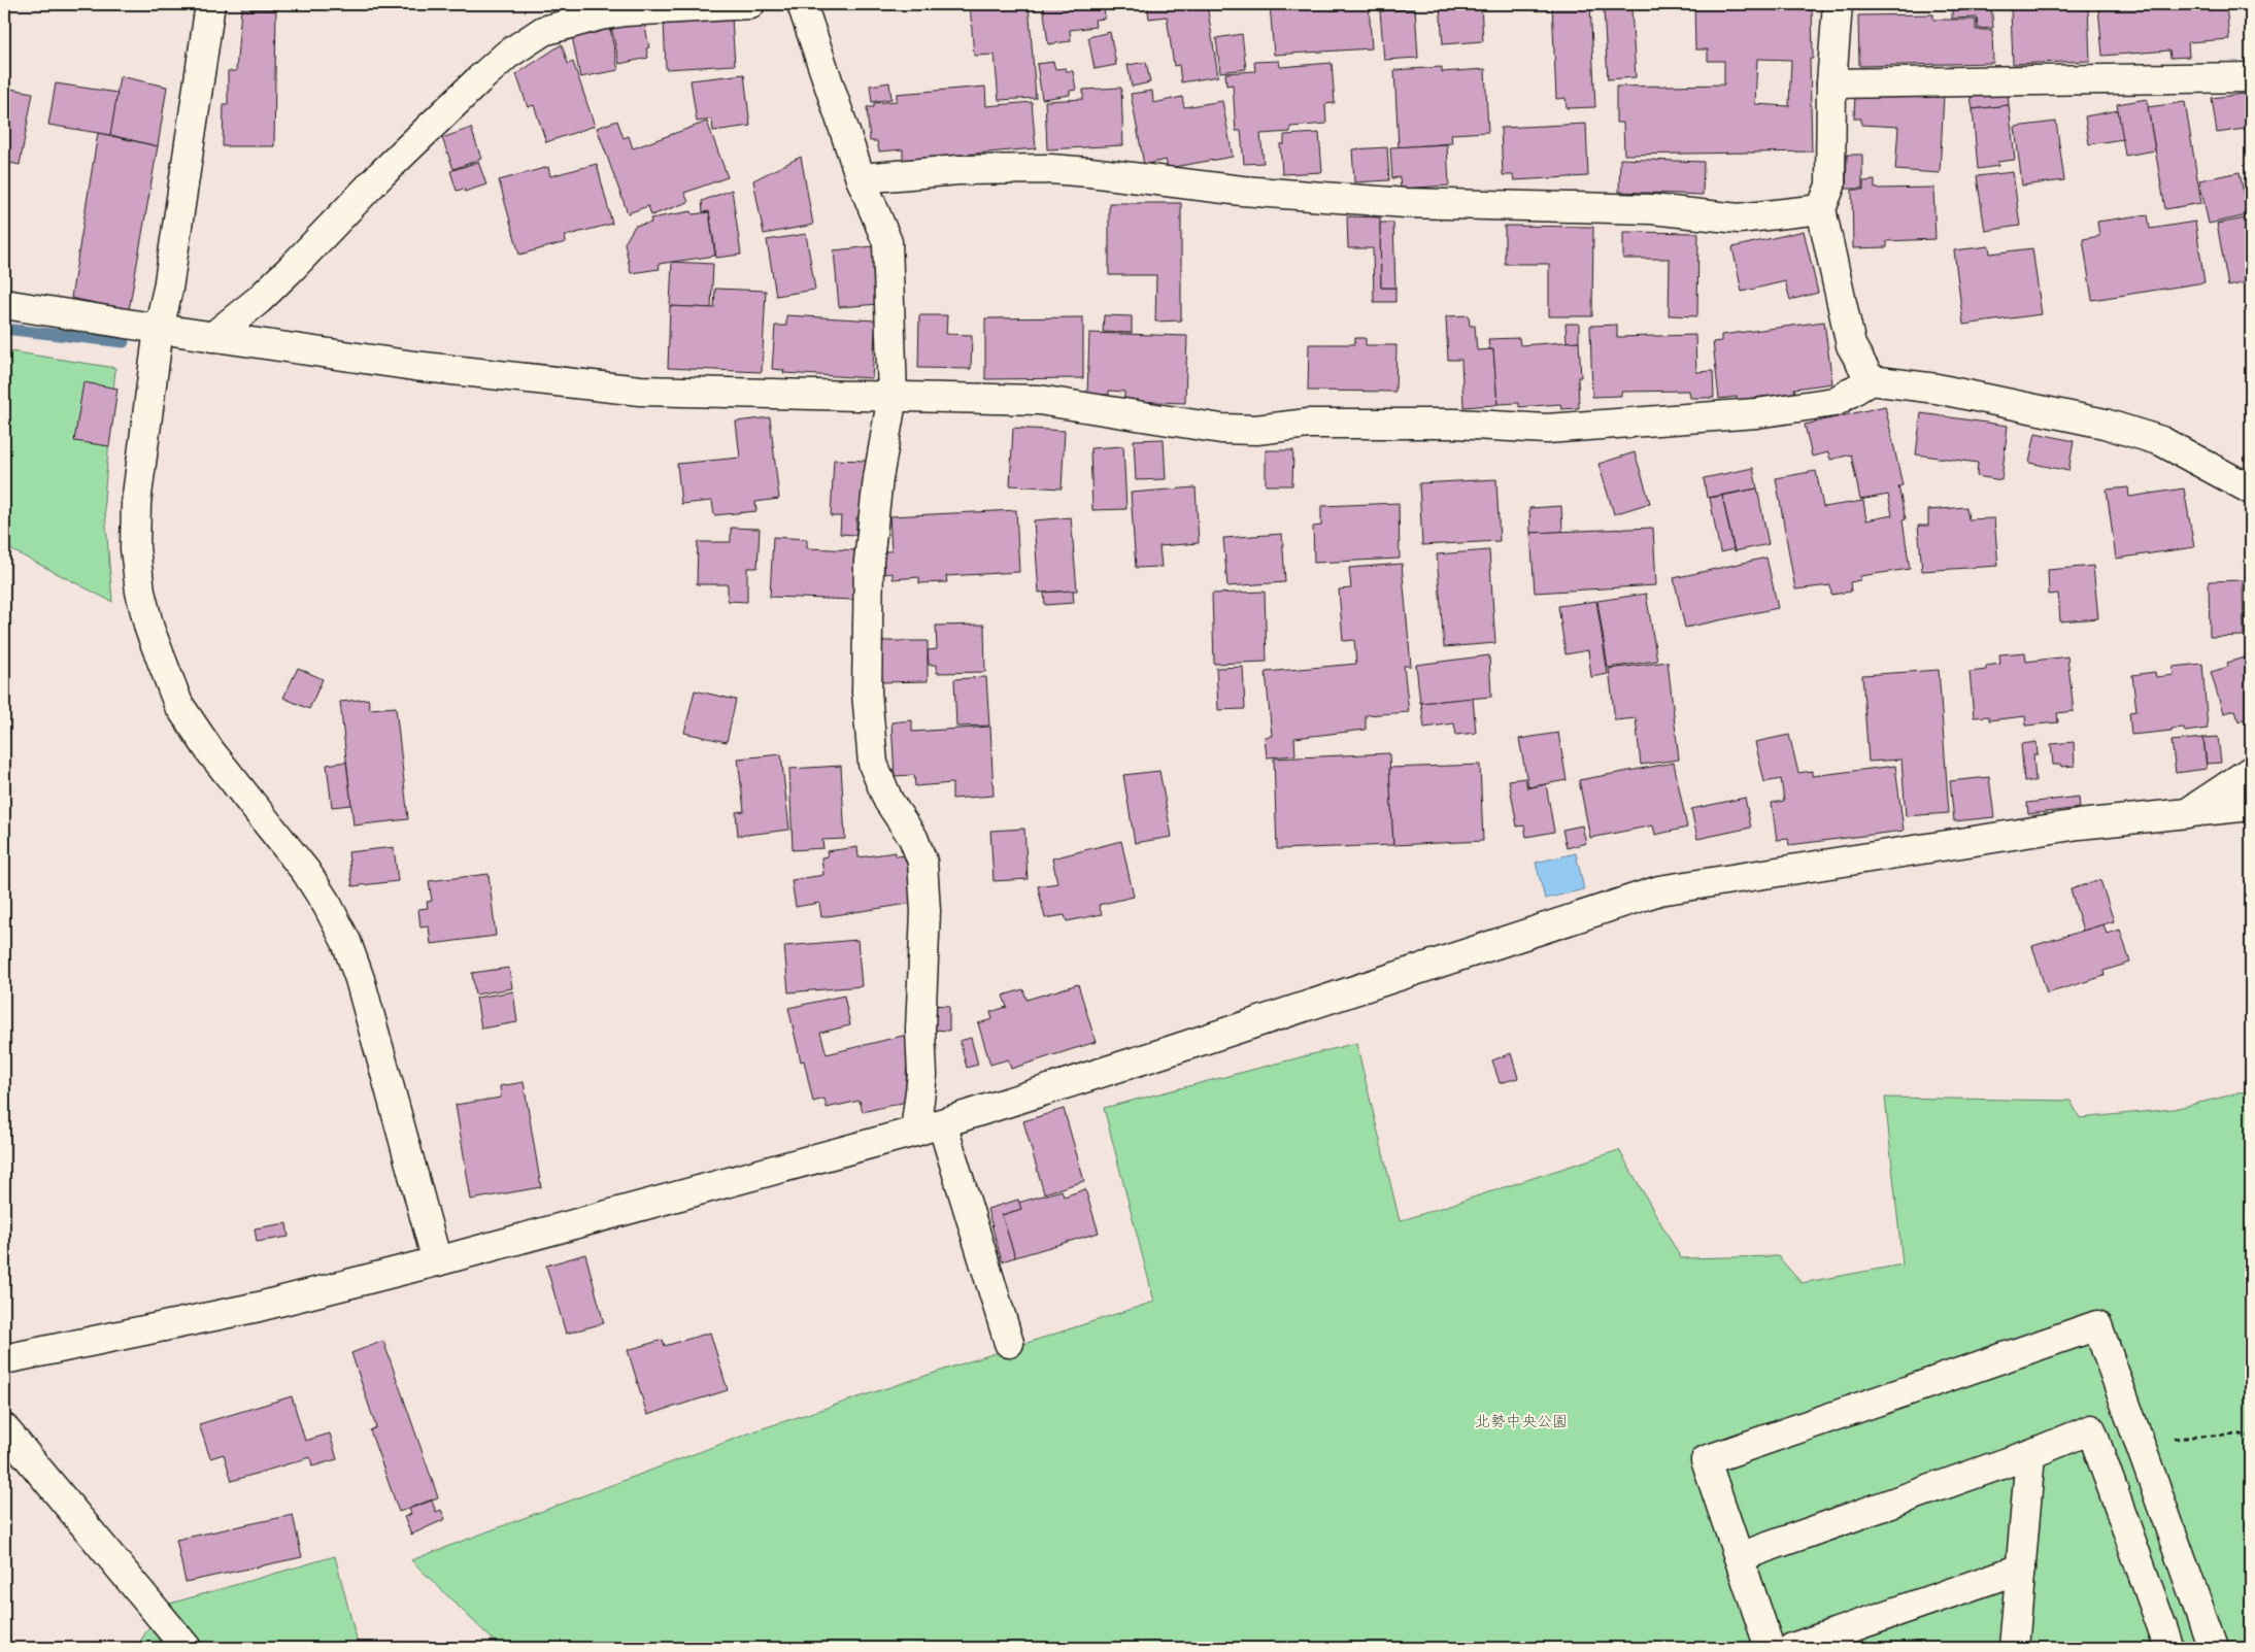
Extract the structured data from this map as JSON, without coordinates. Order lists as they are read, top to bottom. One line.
{"parks":["北勢中央公園"]}
